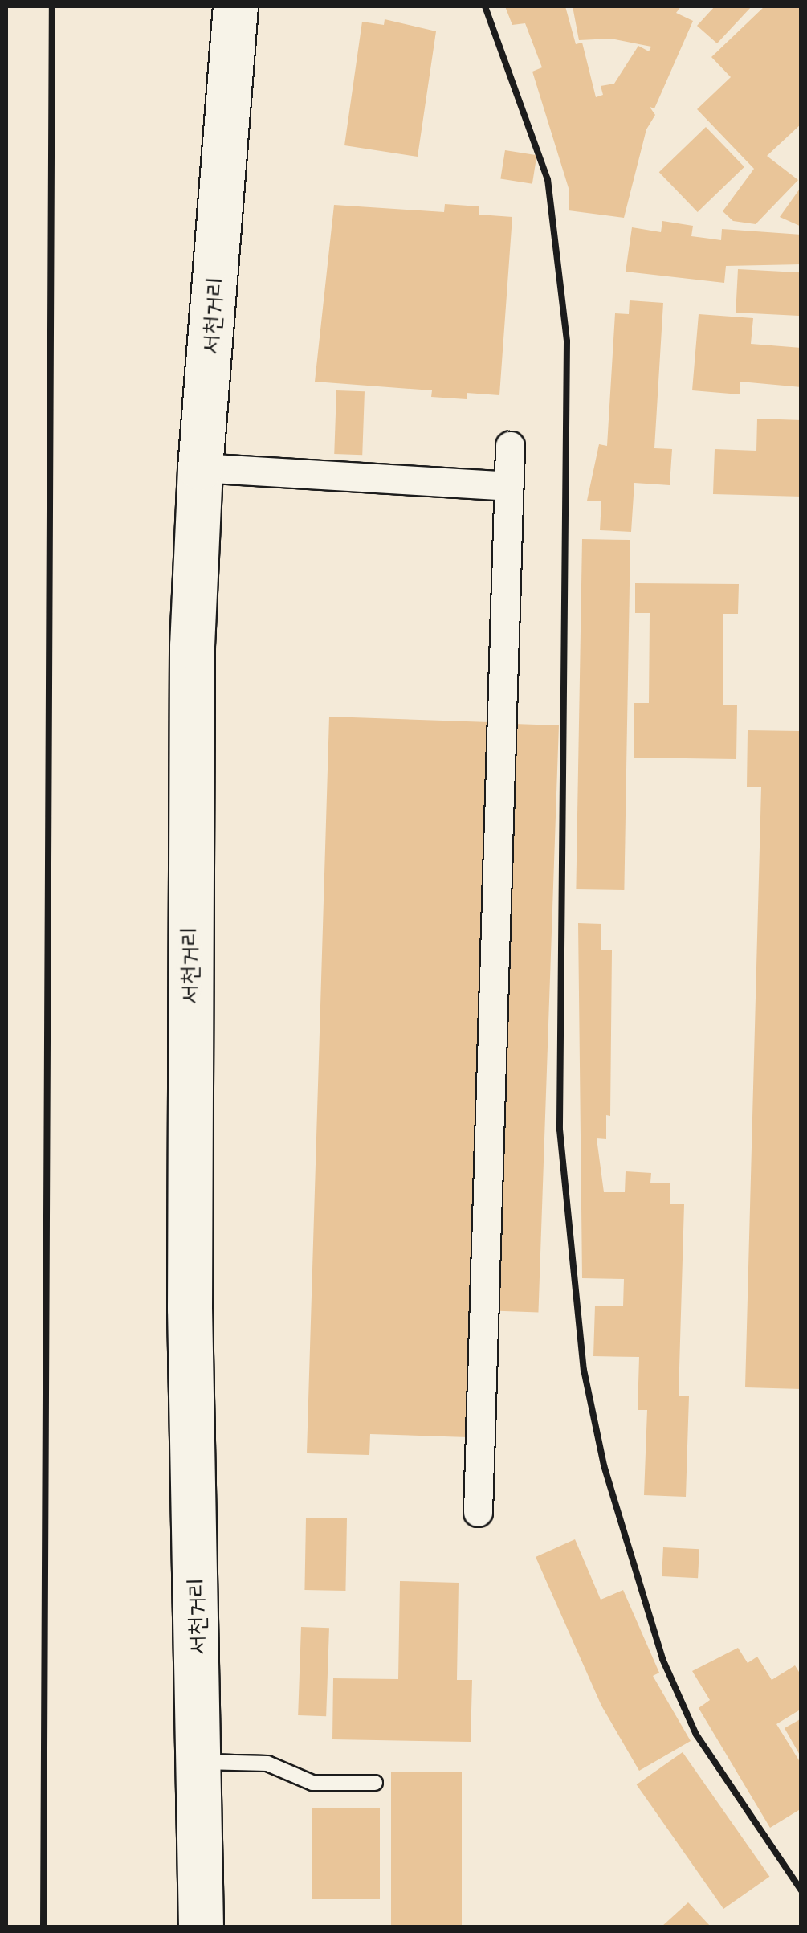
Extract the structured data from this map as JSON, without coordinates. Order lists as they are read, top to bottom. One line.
{"streets":{"main road":["서천거리"]}}
